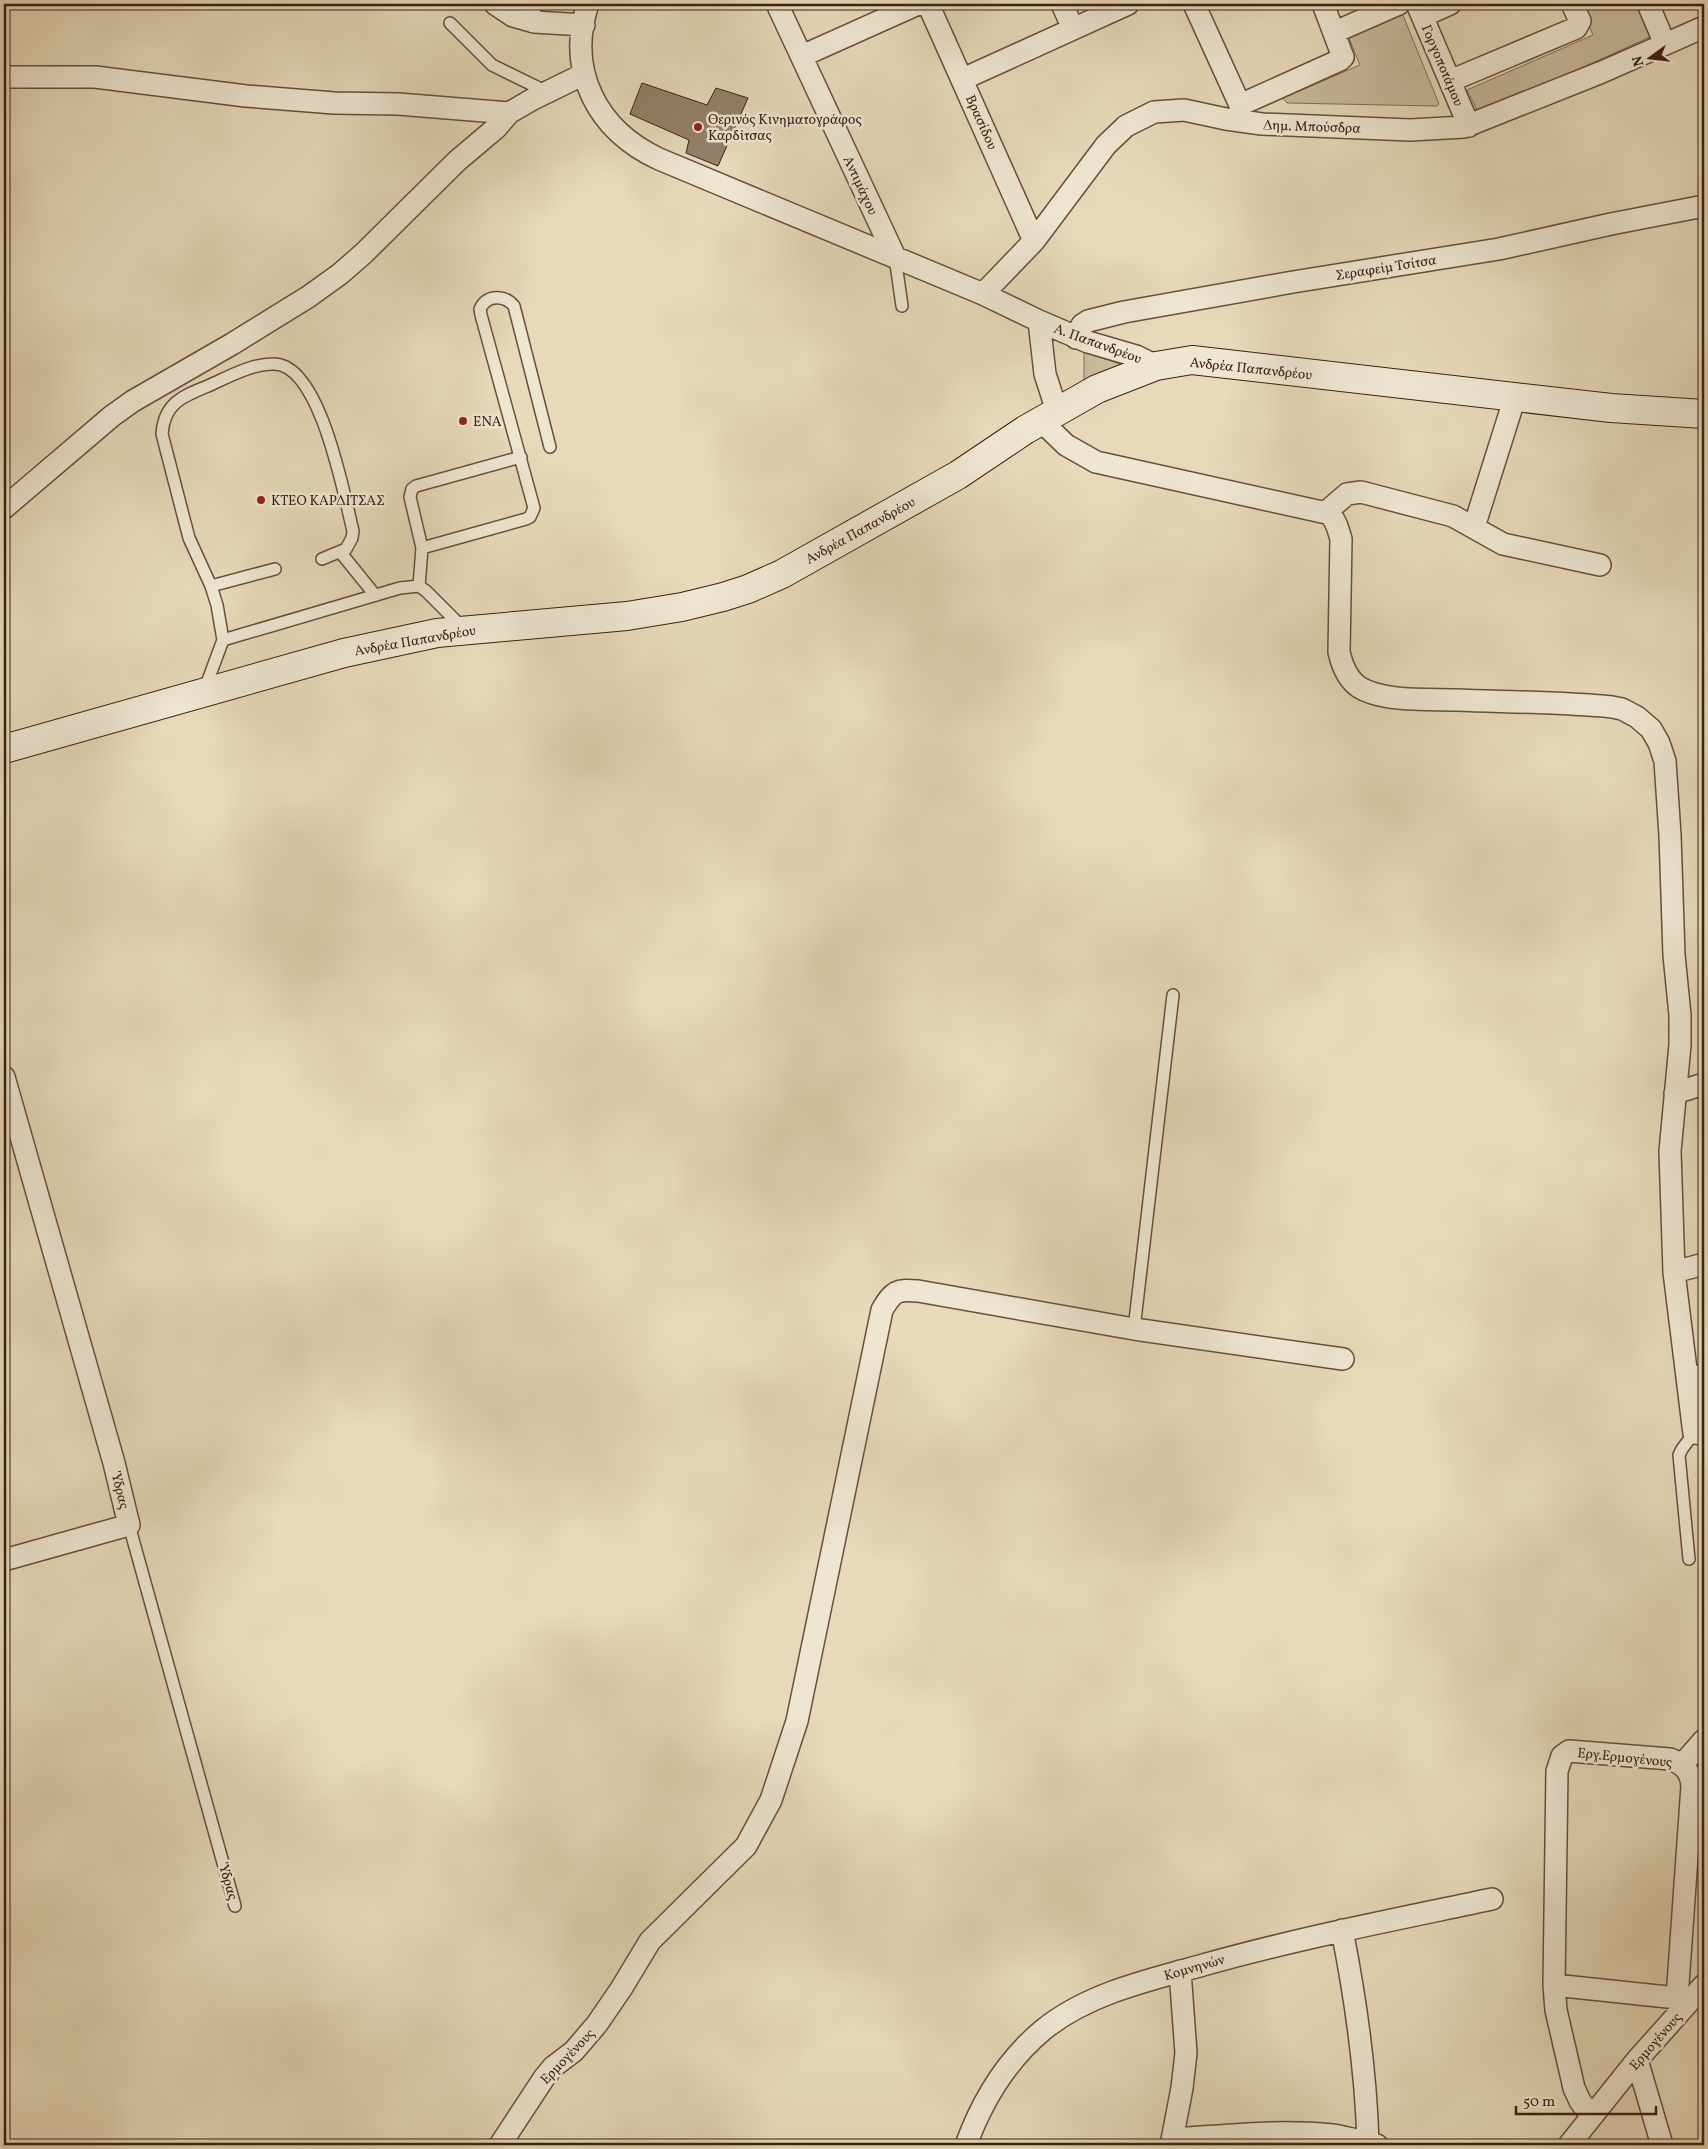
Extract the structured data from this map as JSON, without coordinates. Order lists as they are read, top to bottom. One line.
{"streets":{"main road":["Ανδρέα Παπανδρέου"],"street":["Γοργοποτάμου","Βρασίδου","Δημ. Μπούσδρα","Αντιμάχου","Σεραφείμ Τσίτσα","Α. Παπανδρέου","Ύδρας","Εργ.Ερμογένους","Κομνηνών","Ερμογένους"]},"crossings":[["Γοργοποτάμου","Δημ. Μπούσδρα"],["Βρασίδου","Δημ. Μπούσδρα"],["Δημ. Μπούσδρα","Α. Παπανδρέου"],["Αντιμάχου","Α. Παπανδρέου"],["Σεραφείμ Τσίτσα","Α. Παπανδρέου"],["Α. Παπανδρέου","Ανδρέα Παπανδρέου"],["Εργ.Ερμογένους","Ερμογένους"]],"places":["Θερινός Κινηματογράφος Καρδίτσας","ΕΝΑ","ΚΤΕΟ ΚΑΡΔΙΤΣΑΣ"],"scale_bar":"50 m","north":"left"}
